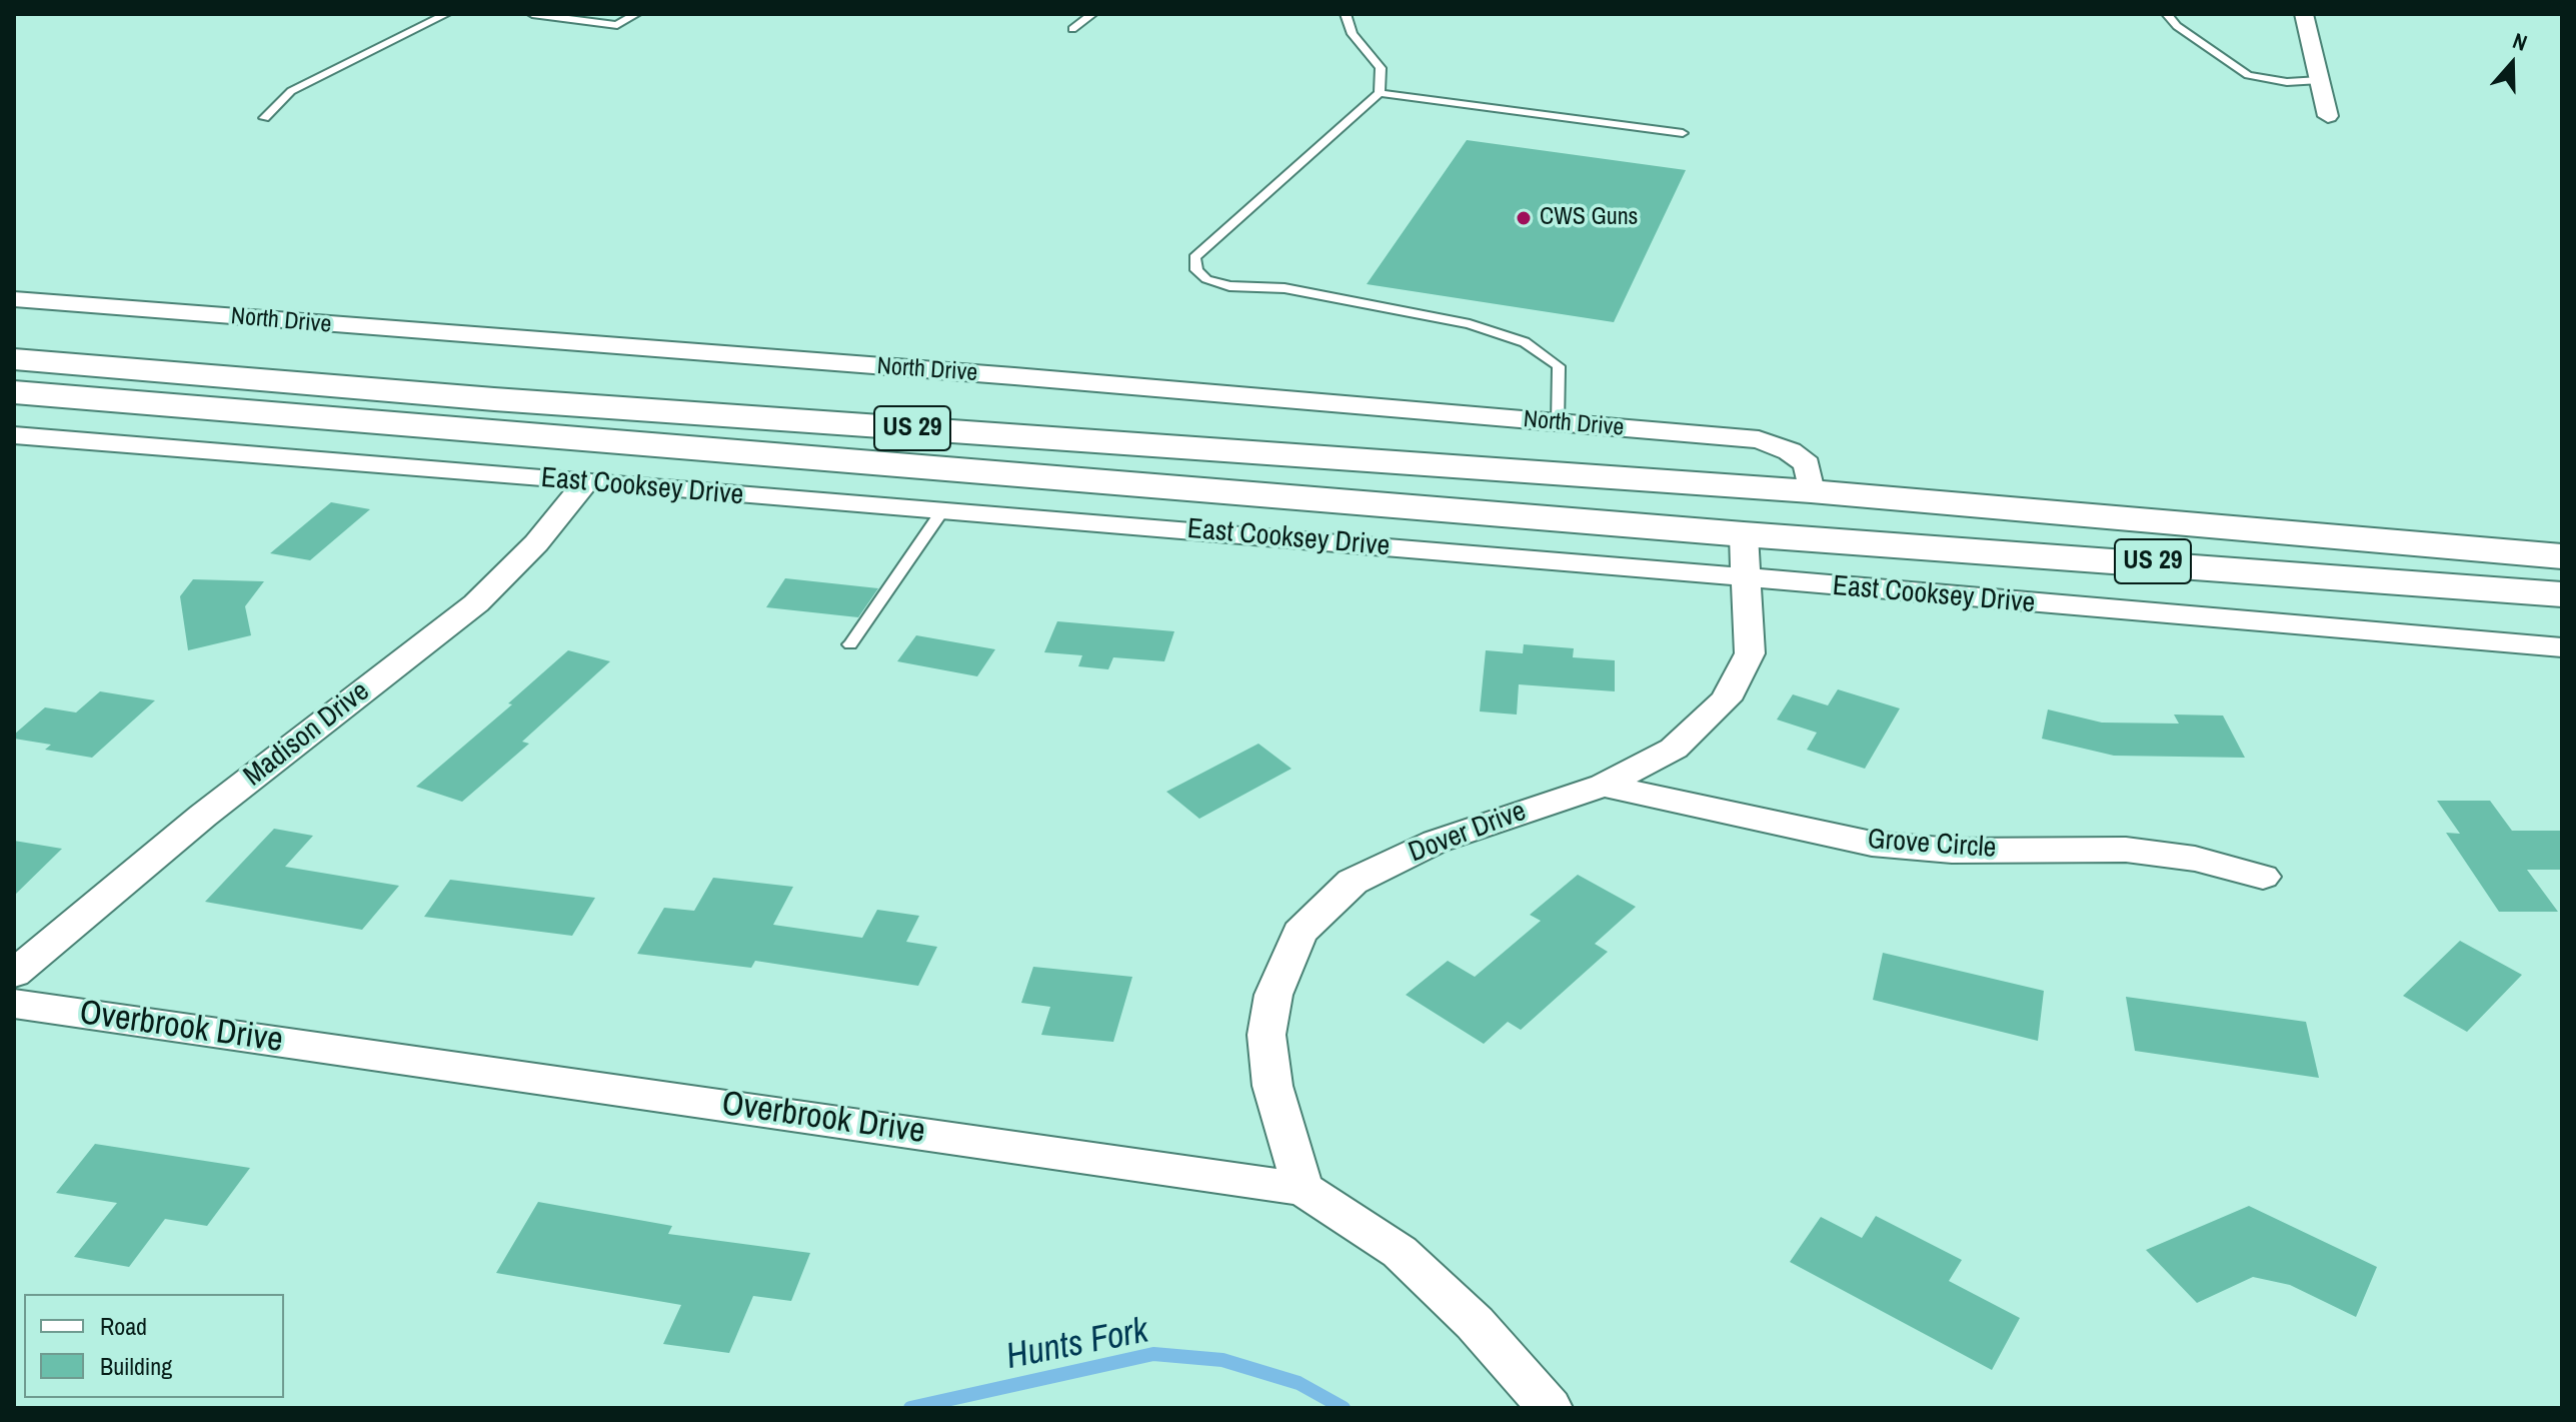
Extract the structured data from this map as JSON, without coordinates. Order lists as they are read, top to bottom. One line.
{"streets":{"highway":["US 29"],"street":["North Drive","East Cooksey Drive","Madison Drive","Dover Drive","Grove Circle","Overbrook Drive"]},"crossings":[["North Drive","US 29"],["US 29","Dover Drive"],["East Cooksey Drive","Madison Drive"],["East Cooksey Drive","Dover Drive"],["Dover Drive","Grove Circle"],["Dover Drive","Overbrook Drive"]],"water":["Hunts Fork"],"places":["CWS Guns"],"legend":["Road","Building"],"north":"top"}
